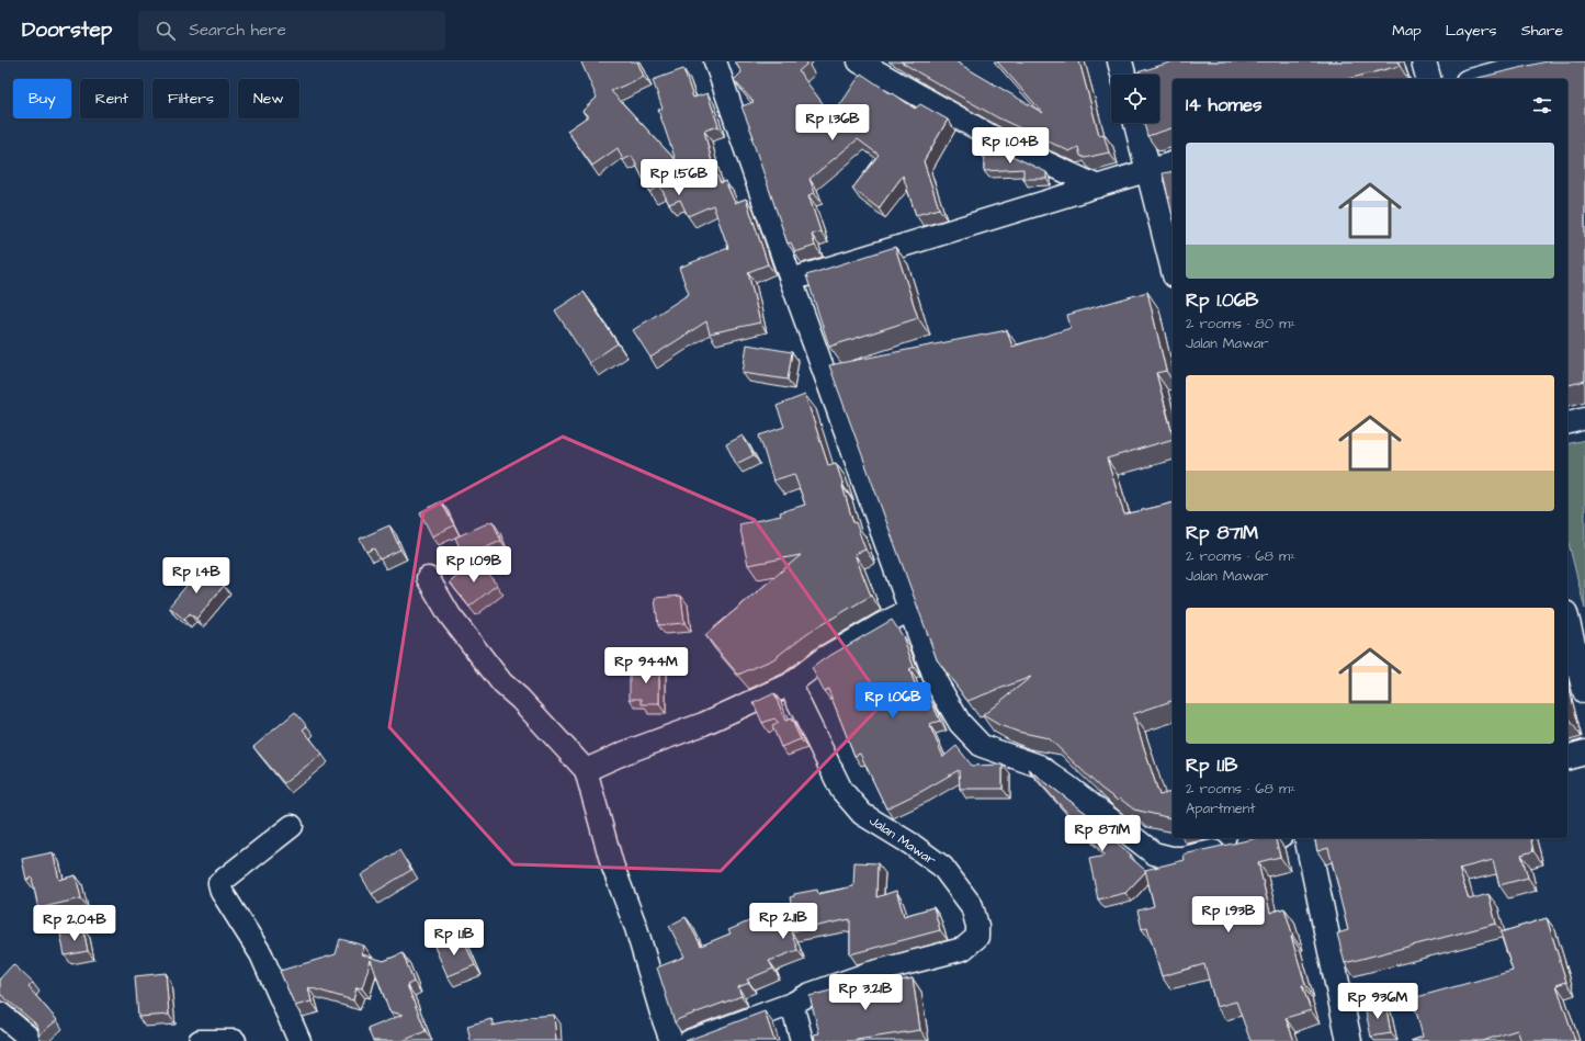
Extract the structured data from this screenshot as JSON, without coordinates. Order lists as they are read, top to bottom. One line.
{"streets":{"street":["Jalan Mawar"]},"page":{"header":"Doorstep","search":"Search here","nav":["Map","Layers","Share"],"chip":["Buy","Rent","Filters","New"],"heading":"14 homes","price":["Rp 1.36B","Rp 1.04B","Rp 1.56B","Rp 1.09B","Rp 1.4B","Rp 944M","Rp 1.06B","Rp 871M","Rp 1.93B","Rp 2.11B","Rp 2.04B","Rp 1.1B","Rp 3.21B","Rp 936M"],"list":[{"name":"Rp 1.06B","note":"2 rooms · 80 m² · Jalan Mawar"},{"name":"Rp 871M","note":"2 rooms · 68 m² · Jalan Mawar"},{"name":"Rp 1.1B","note":"2 rooms · 68 m² · Apartment"}]}}
